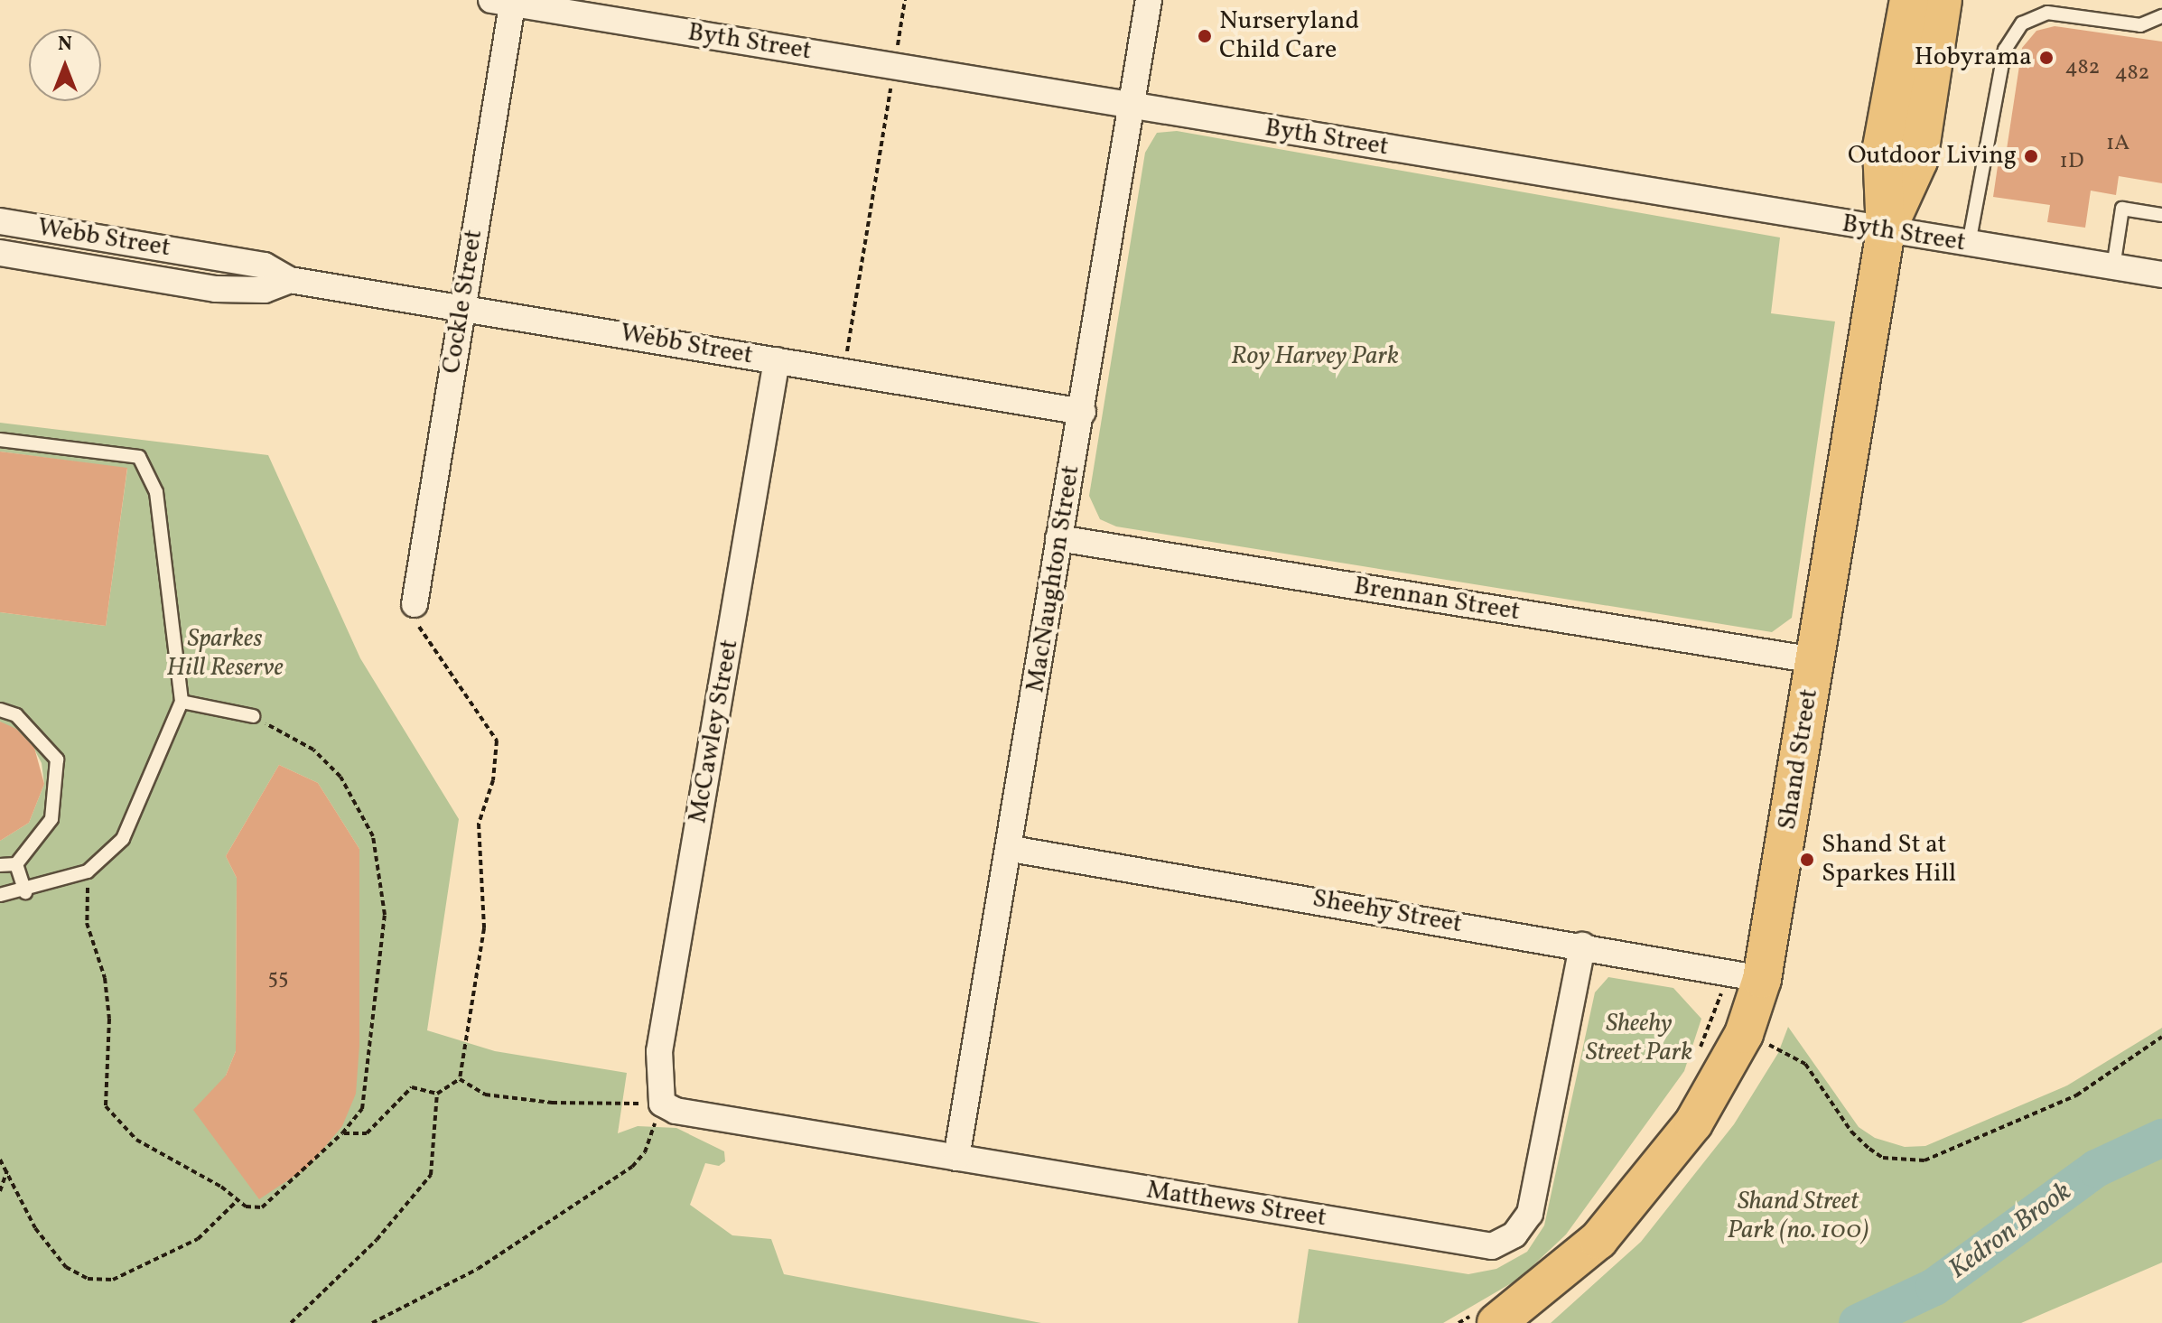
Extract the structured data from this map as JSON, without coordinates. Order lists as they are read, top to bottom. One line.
{"streets":{"main road":["Shand Street"],"street":["Byth Street","Webb Street","Cockle Street","MacNaughton Street","Brennan Street","McCawley Street","Sheehy Street","Matthews Street"]},"crossings":[["Byth Street","Cockle Street"],["Byth Street","MacNaughton Street"],["Byth Street","Shand Street"],["Webb Street","Cockle Street"],["Webb Street","MacNaughton Street"],["Webb Street","McCawley Street"],["MacNaughton Street","Brennan Street"],["MacNaughton Street","Sheehy Street"],["MacNaughton Street","Matthews Street"],["Brennan Street","Shand Street"],["McCawley Street","Matthews Street"],["Shand Street","Sheehy Street"],["Sheehy Street","Matthews Street"]],"water":["Kedron Brook"],"parks":["Roy Harvey Park","Sparkes Hill Reserve","Sheehy Street Park","Shand Street Park (no. 100)"],"places":["Nurseryland Child Care","Hobyrama","Outdoor Living","Shand St at Sparkes Hill"],"house_numbers":["482","482","1A","1D","55"],"north":"top"}
